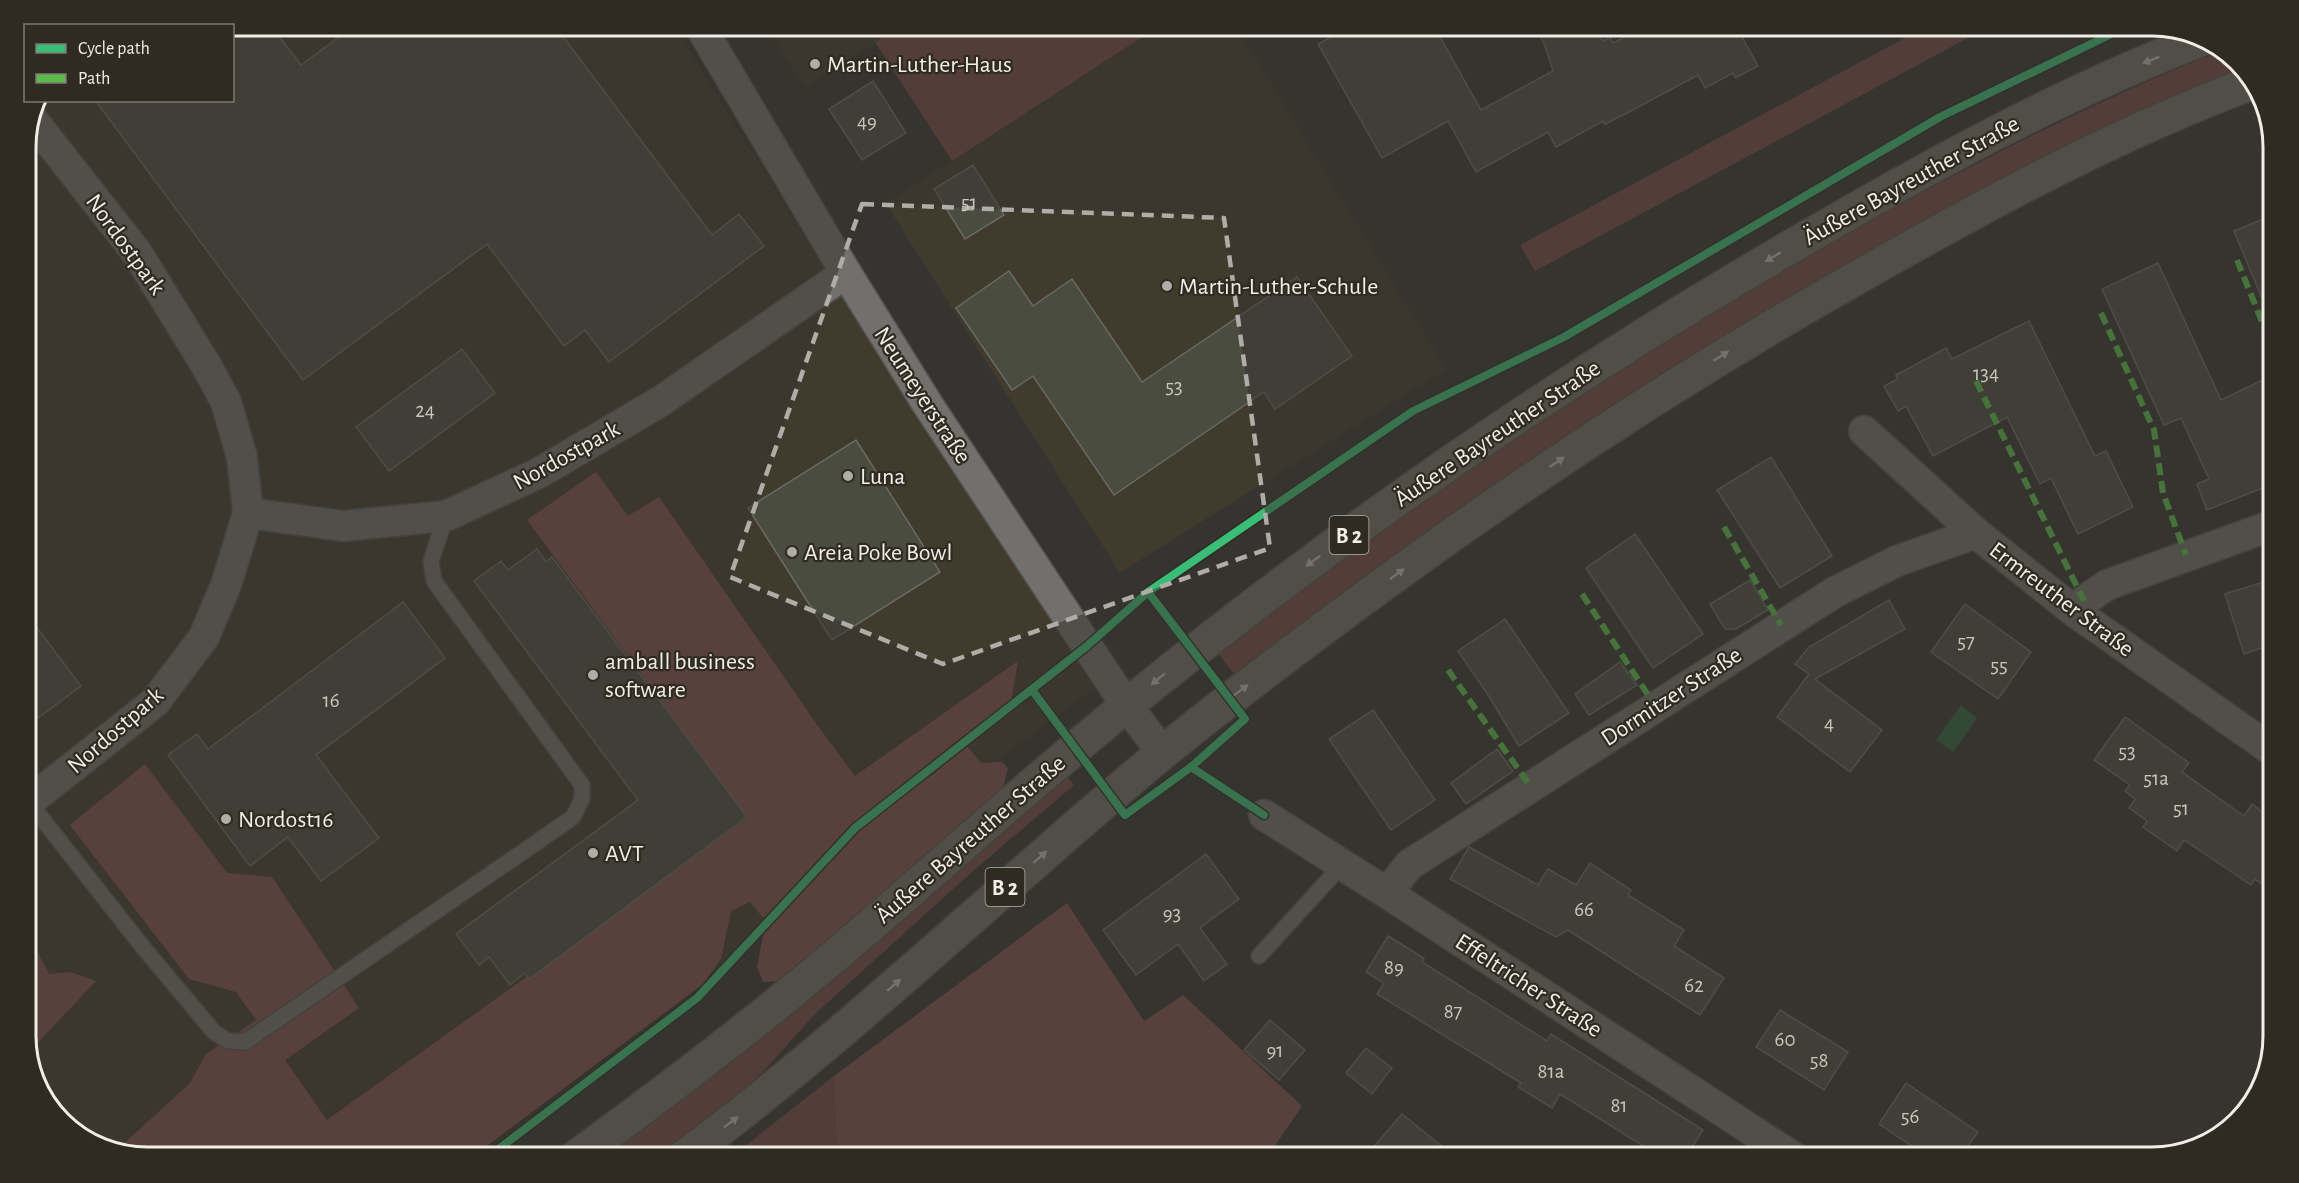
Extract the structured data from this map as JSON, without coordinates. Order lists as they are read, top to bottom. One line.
{"streets":{"main road":["Äußere Bayreuther Straße","B 2"],"street":["Nordostpark","Neumeyerstraße","Ermreuther Straße","Dormitzer Straße","Effeltricher Straße"]},"crossings":[["Äußere Bayreuther Straße","Neumeyerstraße"],["Nordostpark","Neumeyerstraße"],["Neumeyerstraße","B 2"],["Ermreuther Straße","Dormitzer Straße"],["Dormitzer Straße","Effeltricher Straße"]],"places":["Martin-Luther-Haus","Martin-Luther-Schule","Luna","Areia Poke Bowl","amball business software","Nordost16","AVT"],"house_numbers":["49","51","134","53","24","57","55","16","4","53","51a","51","66","93","89","62","87","60","91","58","81a","81","56"],"legend":["Cycle path","Path"]}
